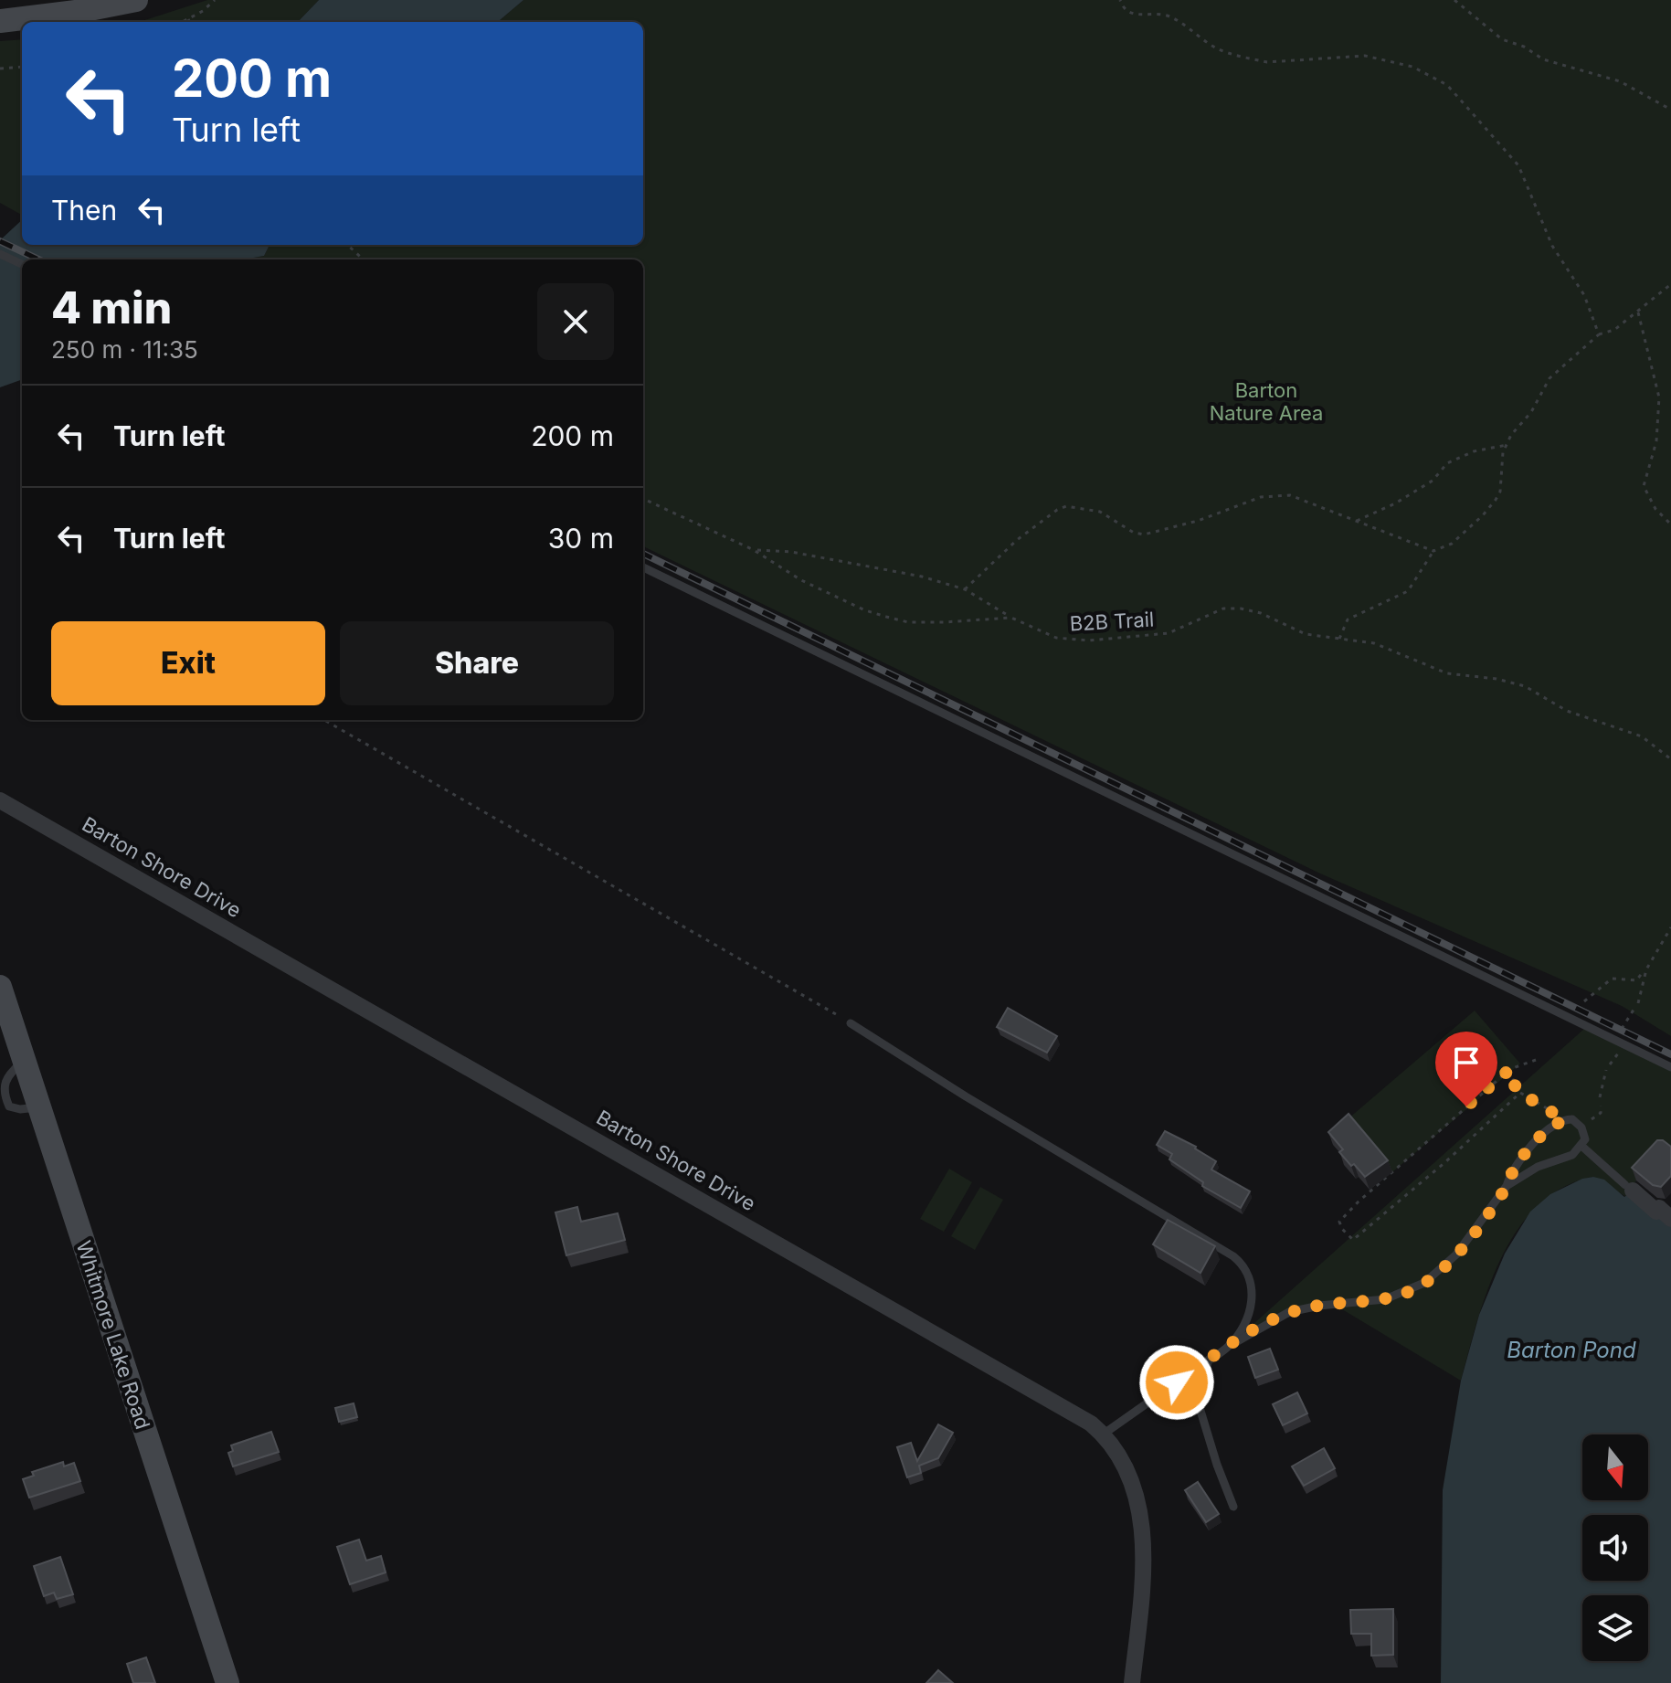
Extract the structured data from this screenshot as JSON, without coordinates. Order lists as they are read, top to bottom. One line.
{"streets":{"street":["Barton Shore Drive","Whitmore Lake Road"],"path":["B2B Trail"]},"water":["Barton Pond"],"parks":["Barton Nature Area"],"north":"bottom","page":{"turn":["200 m","Turn left"],"then":"Then","heading":["4 min","250 m · 11:35"],"list":[{"name":"Turn left","value":"200 m"},{"name":"Turn left","value":"30 m"}],"buttons":["Exit","Share"]}}
